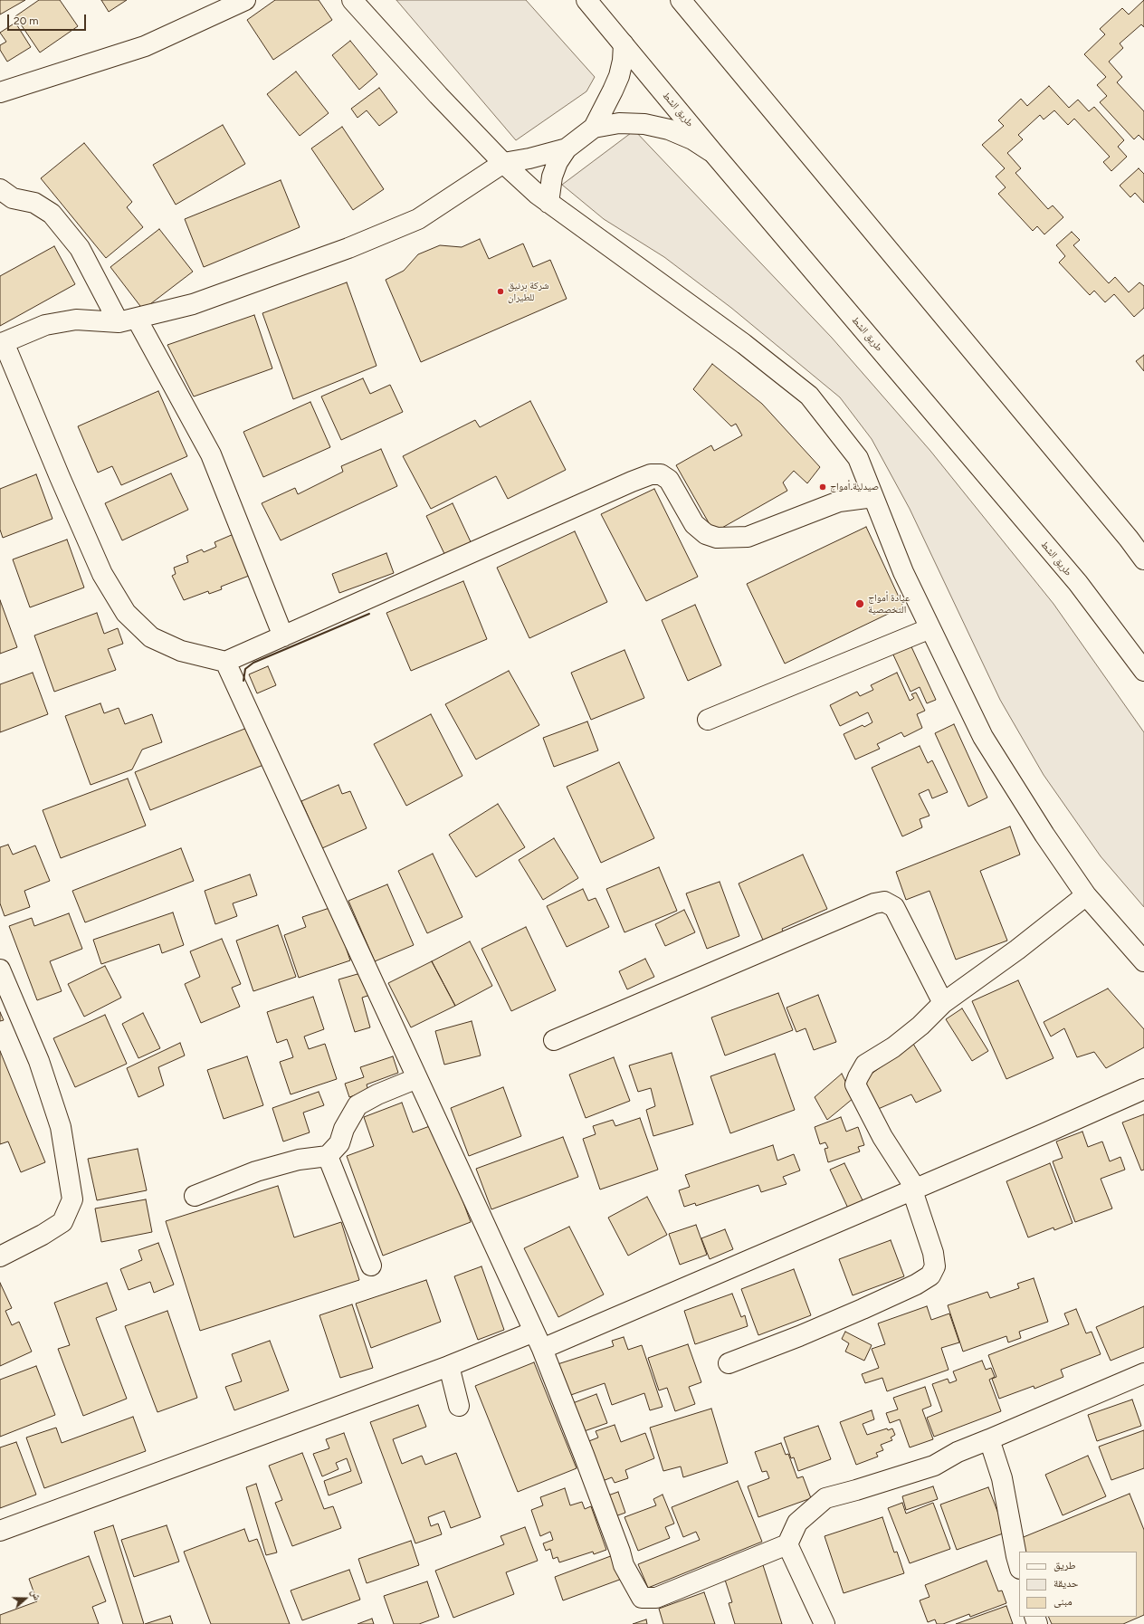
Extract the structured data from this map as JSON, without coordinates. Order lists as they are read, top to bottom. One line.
{"streets":{"main road":["طريق الشط"]},"places":["شركة برنيق للطيران","صيدلية أمواج","عيادة أمواج التخصصية"],"legend":["طريق","حديقة","مبنى"],"scale_bar":"20 m","north":"right"}
